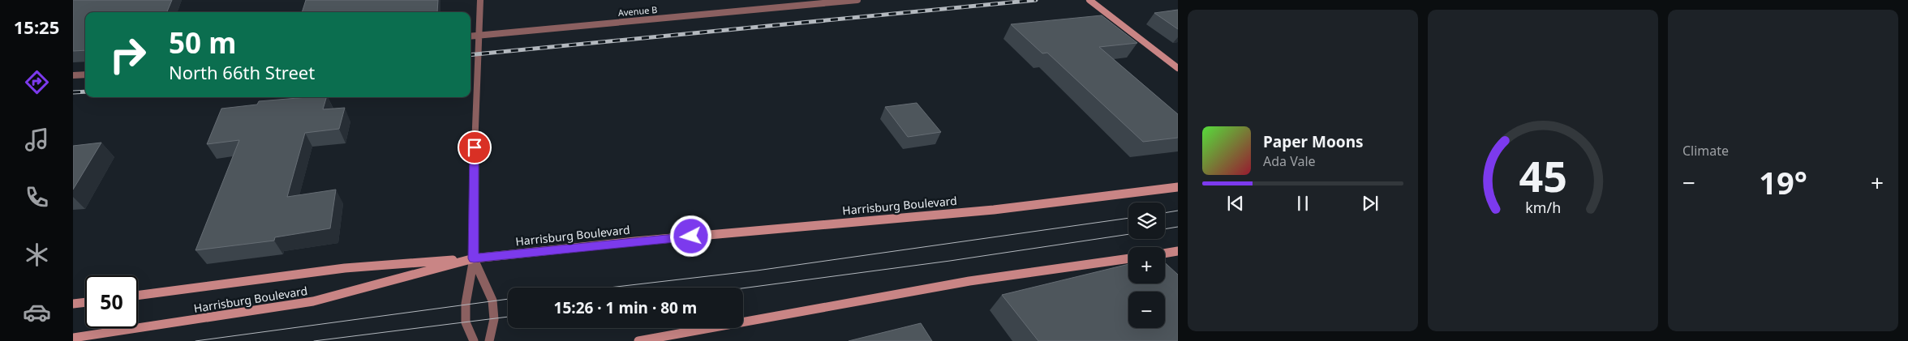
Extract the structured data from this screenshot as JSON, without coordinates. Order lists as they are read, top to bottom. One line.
{"streets":{"main road":["Harrisburg Boulevard"],"street":["Avenue B"]},"page":{"tabs":"15:25","tile":"Climate","turn":["50 m","North 66th Street"],"song":["Paper Moons","Ada Vale"],"heat":["−","19°","+"],"map_buttons":["+","−"],"limit":"50","trip":"15:26 · 1 min · 80 m","gauge":["45","km/h"]}}
